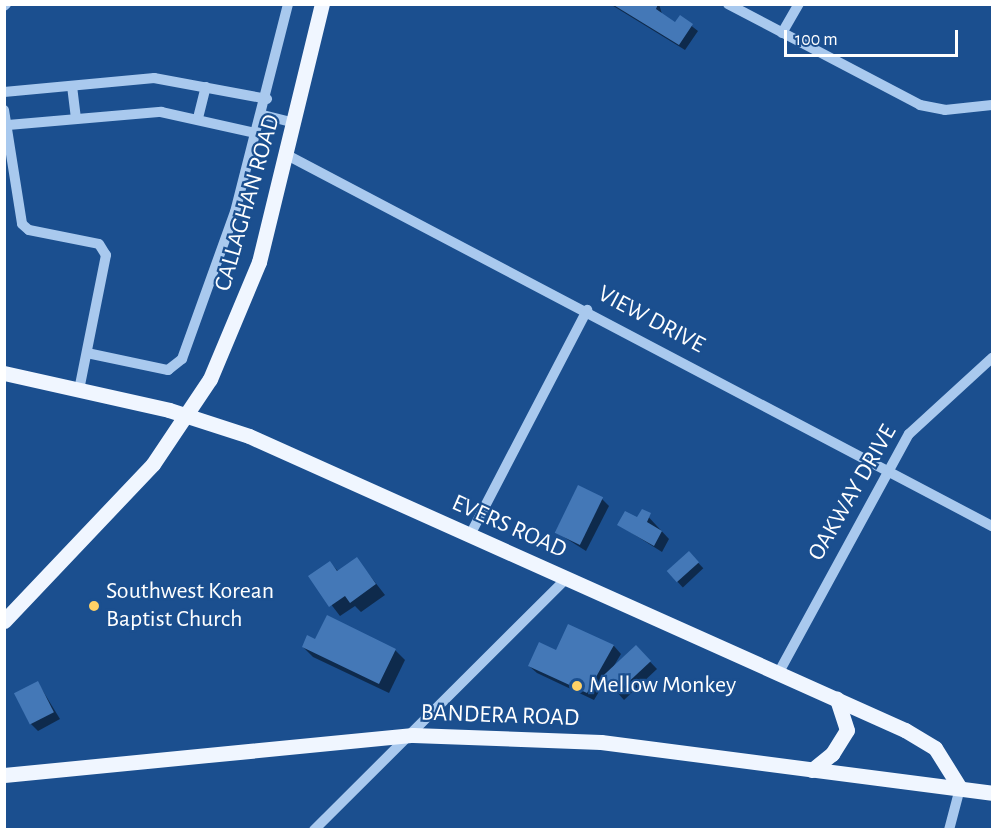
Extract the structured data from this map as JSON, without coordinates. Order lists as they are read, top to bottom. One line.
{"streets":{"main road":["CALLAGHAN ROAD","EVERS ROAD","BANDERA ROAD"],"street":["VIEW DRIVE","OAKWAY DRIVE"]},"crossings":[["CALLAGHAN ROAD","VIEW DRIVE"],["CALLAGHAN ROAD","EVERS ROAD"],["VIEW DRIVE","OAKWAY DRIVE"],["OAKWAY DRIVE","EVERS ROAD"],["EVERS ROAD","BANDERA ROAD"]],"places":["Southwest Korean Baptist Church","Mellow Monkey"],"scale_bar":"100 m"}
